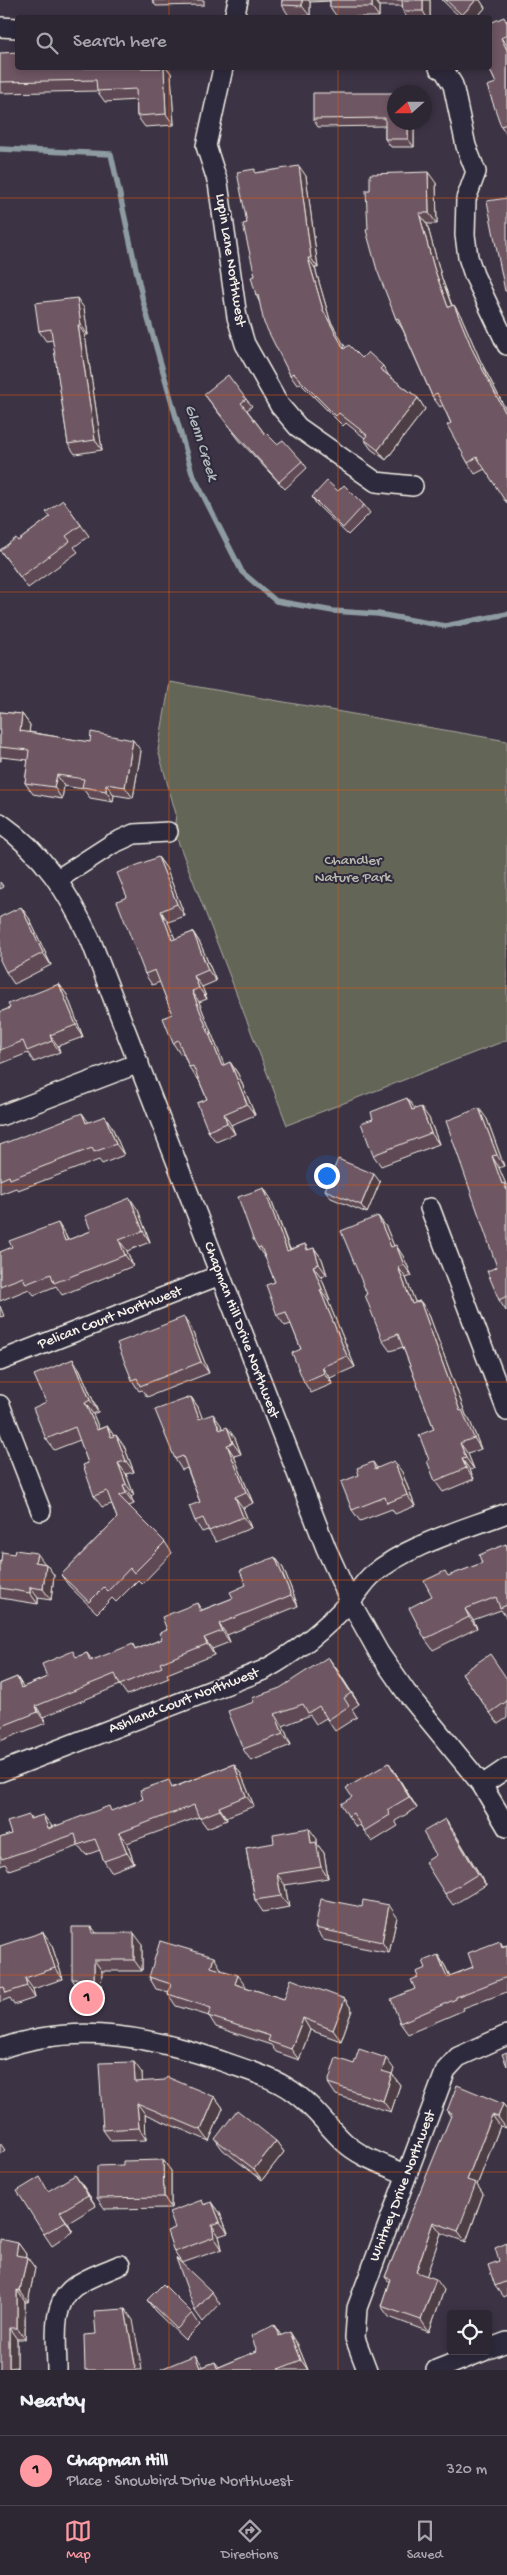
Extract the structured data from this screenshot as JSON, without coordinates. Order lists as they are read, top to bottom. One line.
{"streets":{"street":["Lupin Lane Northwest","Pelican Court Northwest","Chapman Hill Drive Northwest","Ashland Court Northwest","Whitney Drive Northwest"]},"crossings":[["Pelican Court Northwest","Chapman Hill Drive Northwest"],["Chapman Hill Drive Northwest","Ashland Court Northwest"]],"water":["Glenn Creek"],"parks":["Chandler Nature Park"],"north":"left","page":{"search":"Search here","pins":"1","heading":"Nearby","list":[{"mark":"1","name":"Chapman Hill","note":"Place · Snowbird Drive Northwest","value":"320 m"}],"nav":["Map","Directions","Saved"]}}
